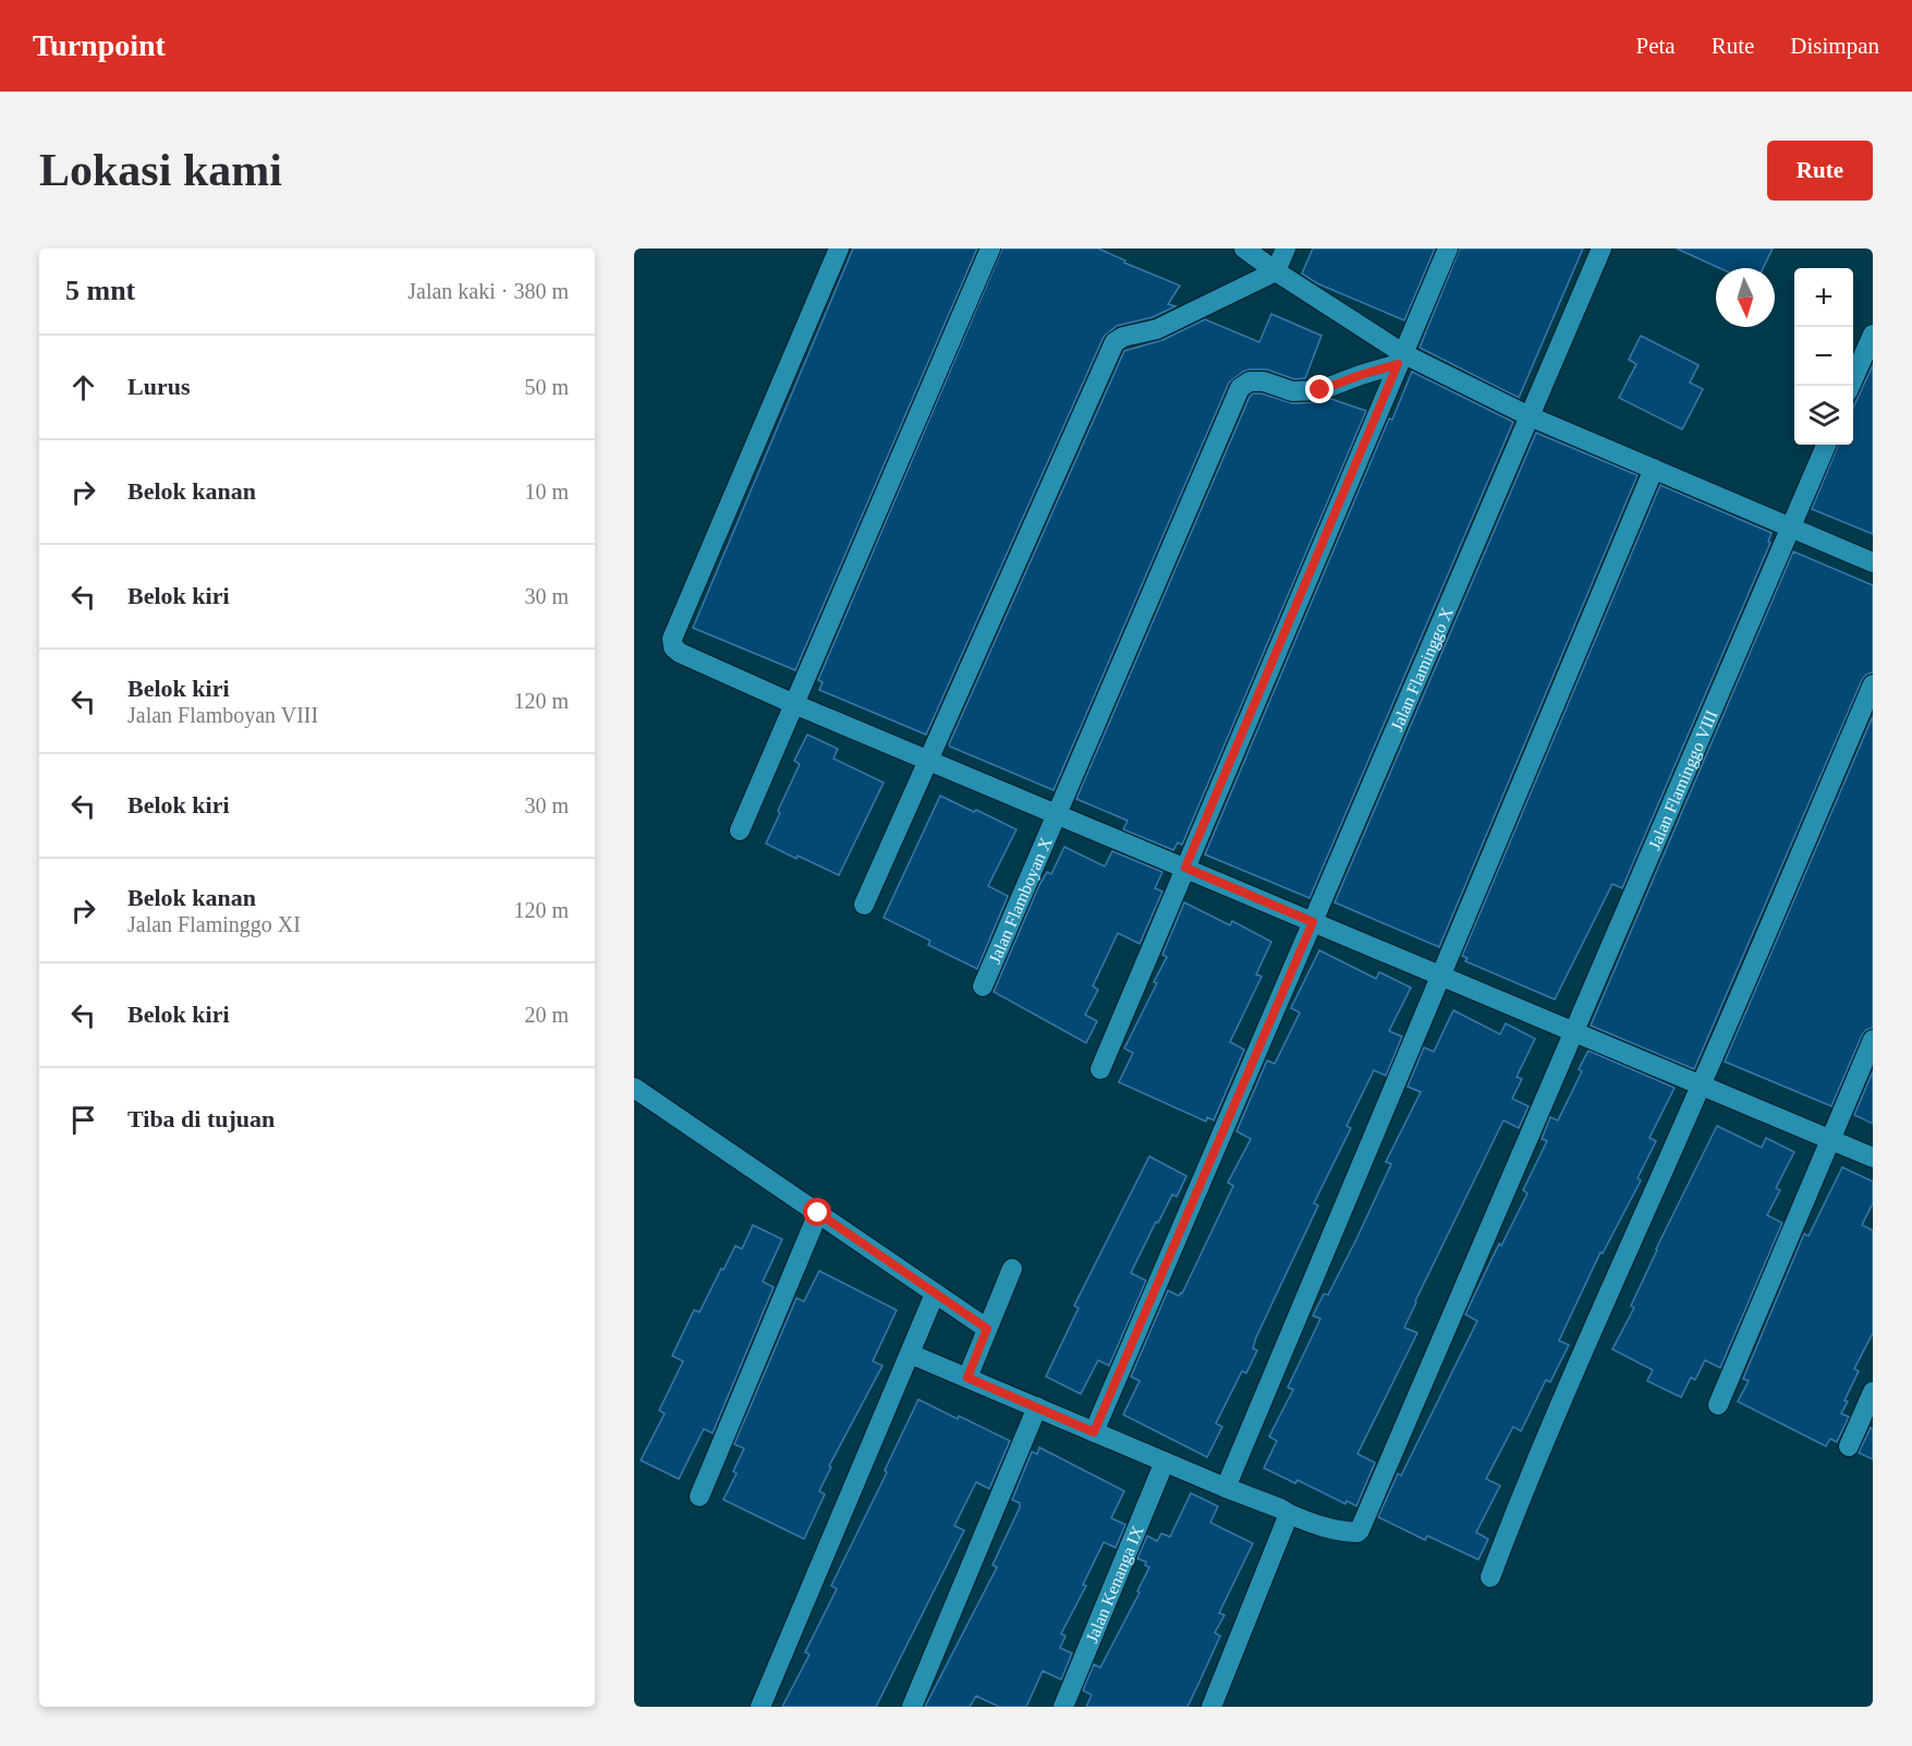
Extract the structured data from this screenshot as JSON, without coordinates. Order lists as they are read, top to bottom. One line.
{"streets":{"street":["Jalan Flaminggo X","Jalan Flaminggo VIII","Jalan Flamboyan X","Jalan Kenanga IX"]},"north":"bottom","page":{"header":"Turnpoint","nav":["Peta","Rute","Disimpan"],"buttons":"Rute","title":"Lokasi kami","heading":["5 mnt","Jalan kaki · 380 m"],"map_buttons":["+","−"],"list":[["Lurus","50 m"],["Belok kanan","10 m"],["Belok kiri","30 m"],["Belok kiri","Jalan Flamboyan VIII","120 m"],["Belok kiri","30 m"],["Belok kanan","Jalan Flaminggo XI","120 m"],["Belok kiri","20 m"],"Tiba di tujuan"]}}
